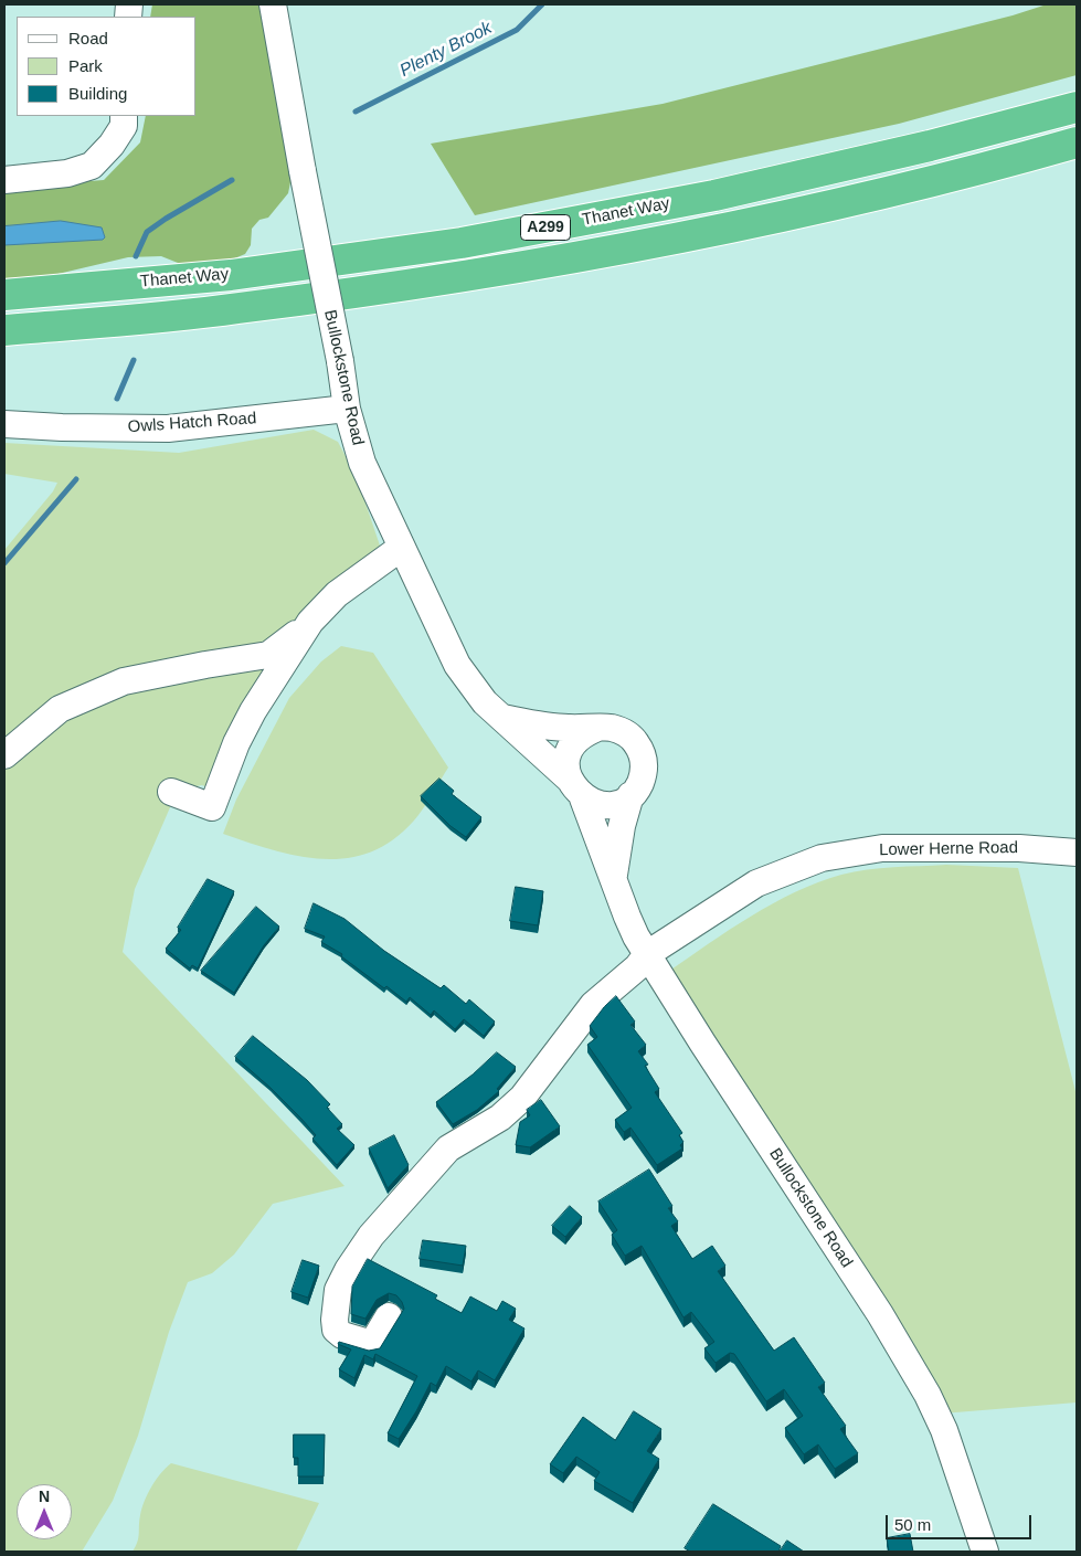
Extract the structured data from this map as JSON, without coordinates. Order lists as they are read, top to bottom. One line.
{"streets":{"highway":["Thanet Way","A299"],"street":["Bullockstone Road","Owls Hatch Road","Lower Herne Road"]},"crossings":[["Bullockstone Road","Owls Hatch Road"],["Bullockstone Road","Lower Herne Road"]],"water":["Plenty Brook"],"legend":["Road","Park","Building"],"scale_bar":"50 m","north":"top"}
